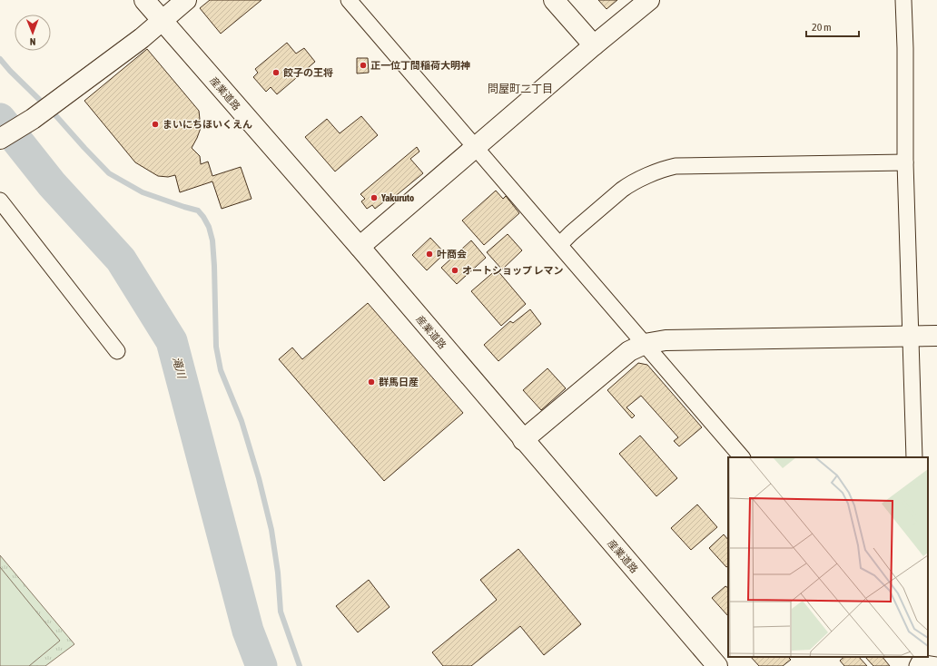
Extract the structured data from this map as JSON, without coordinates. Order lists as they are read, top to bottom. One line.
{"streets":{"street":["産業道路"]},"districts":["問屋町二丁目"],"water":["滝川"],"places":["正一位丁間稲荷大明神","餃子の王将","まいにちほいくえん","Yakuruto","叶商会","オートショップ レマン","群馬日産"],"scale_bar":"20 m","north":"bottom"}
